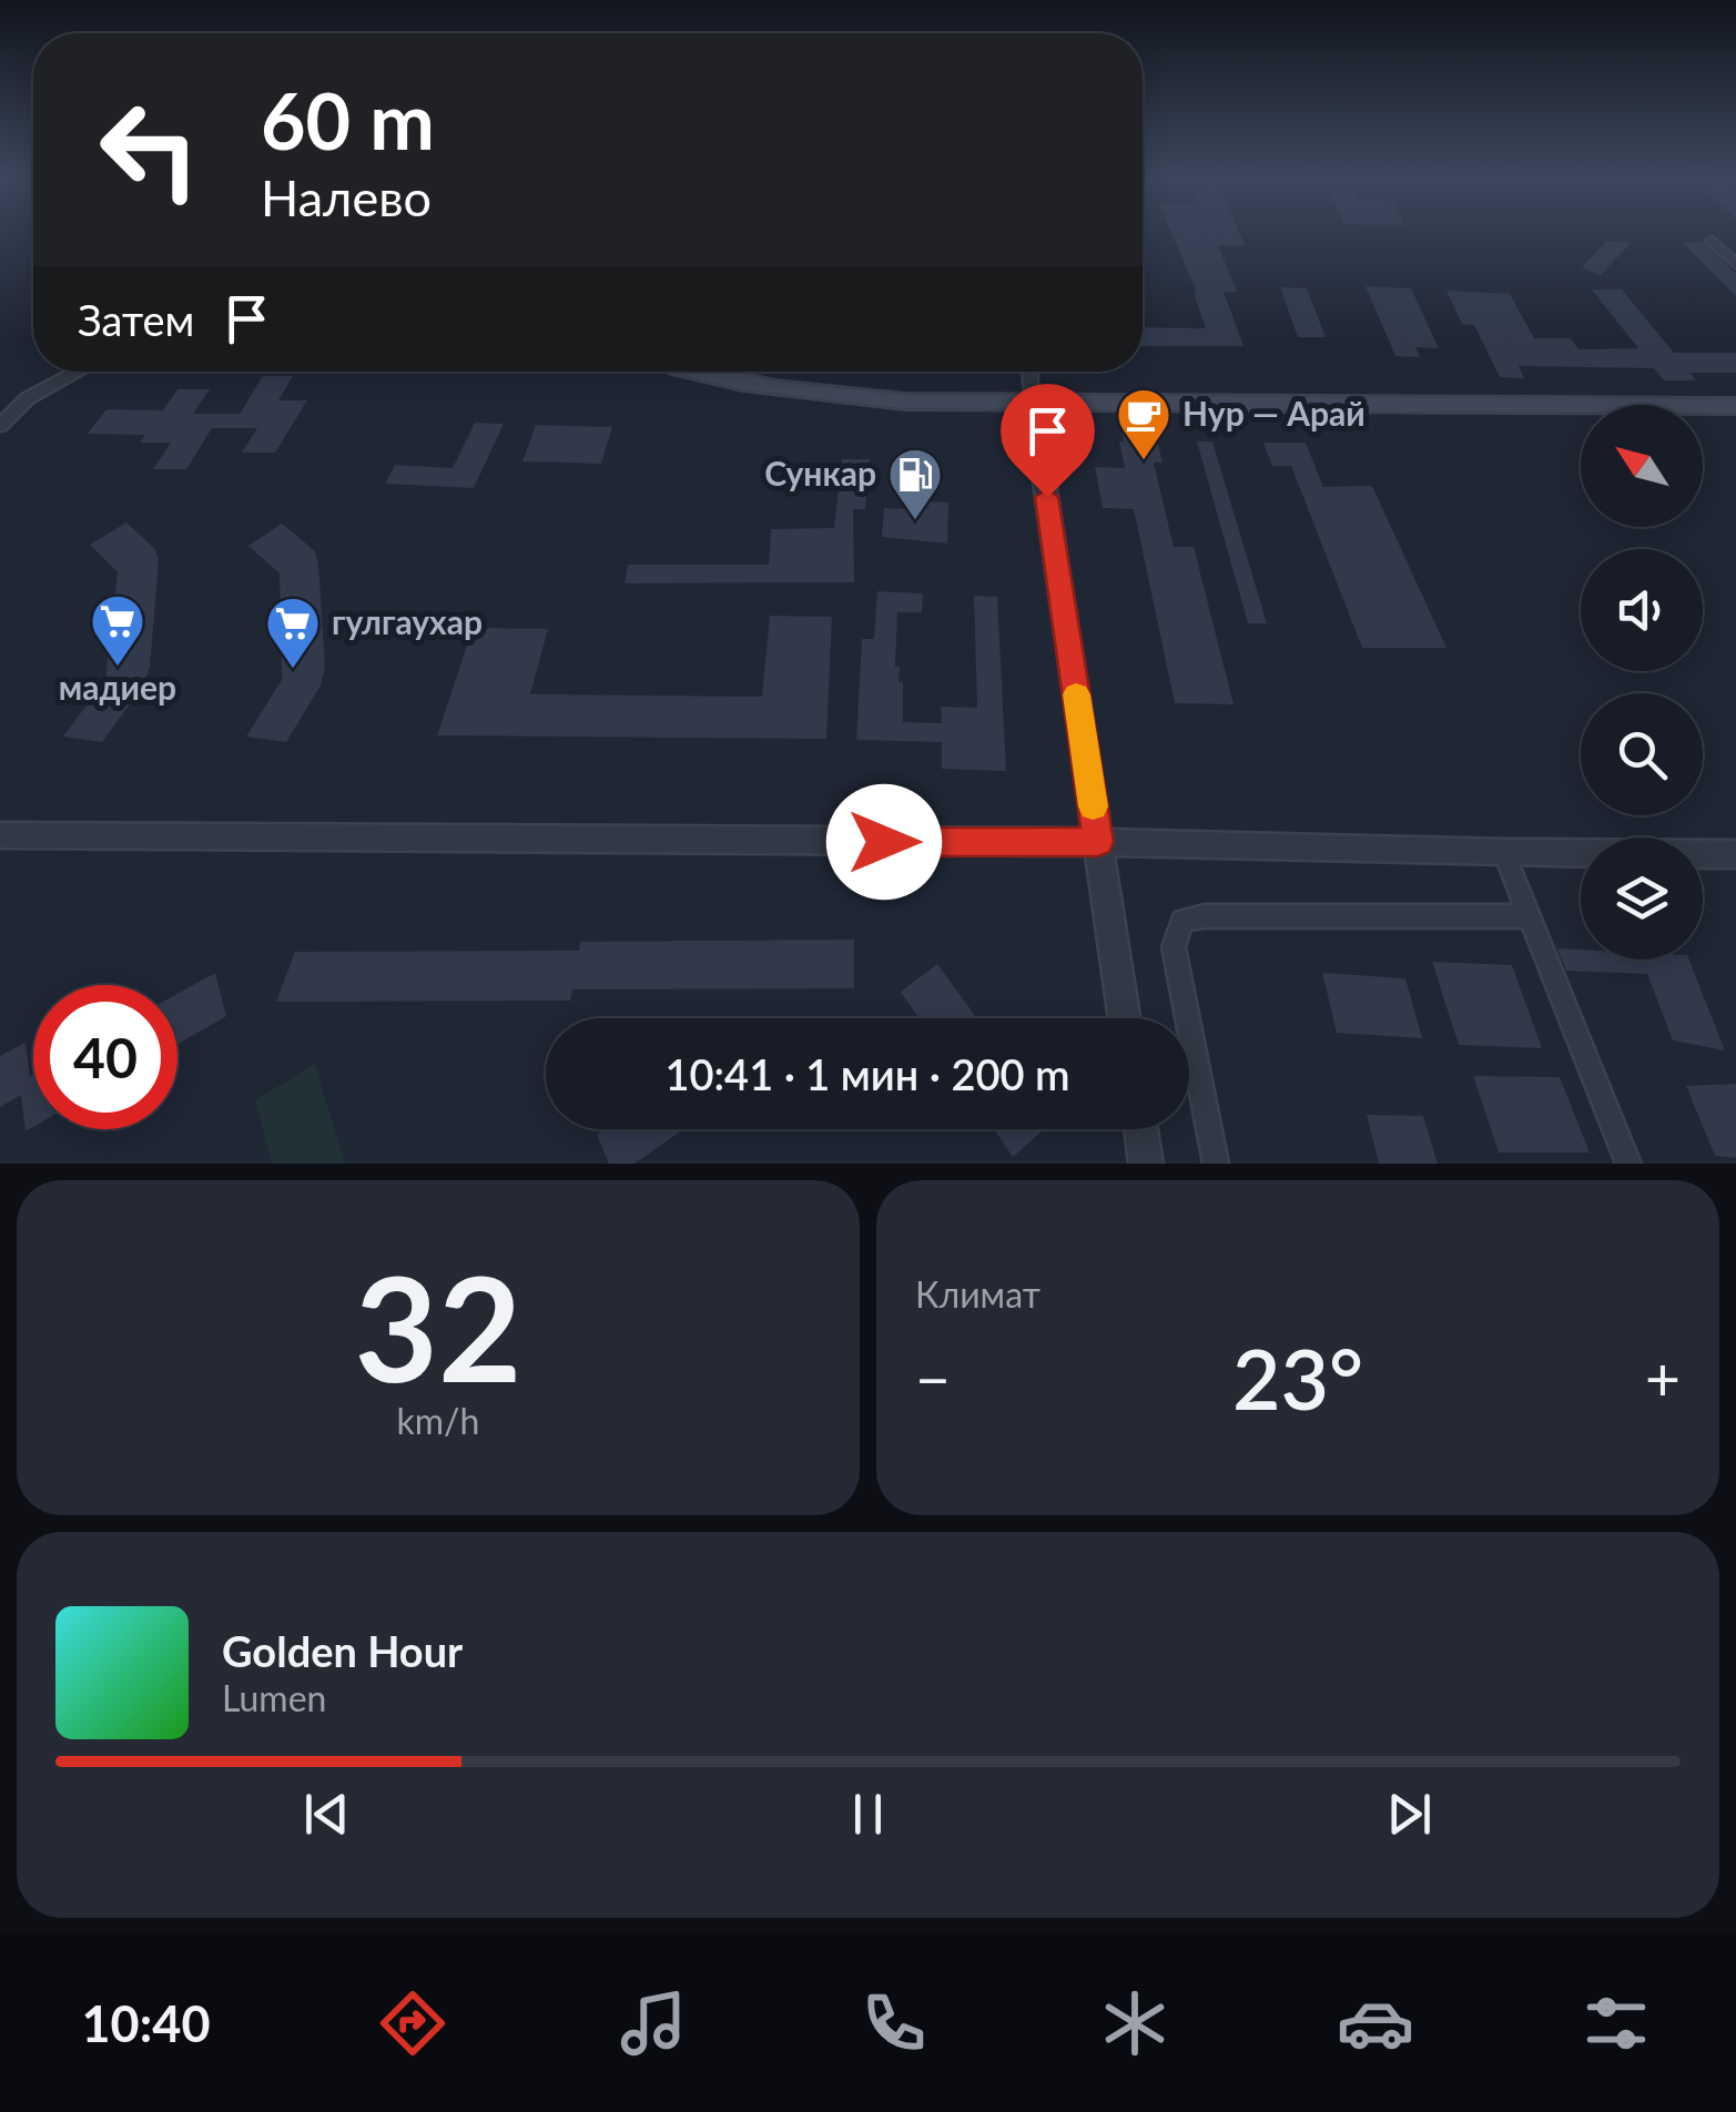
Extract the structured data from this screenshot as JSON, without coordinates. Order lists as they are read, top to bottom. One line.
{"places":{"cafe":["Нур — Арай"],"fuel station":["Сункар"],"supermarket":["мадиер","гулгаухар"]},"north":"top left","page":{"turn":["60 m","Налево"],"then":"Затем","limit":"40","trip":"10:41 · 1 мин · 200 m","tile":[["32","km/h"],"Климат"],"heat":["−","23°","+"],"song":["Golden Hour","Lumen"],"tabs":"10:40"}}
